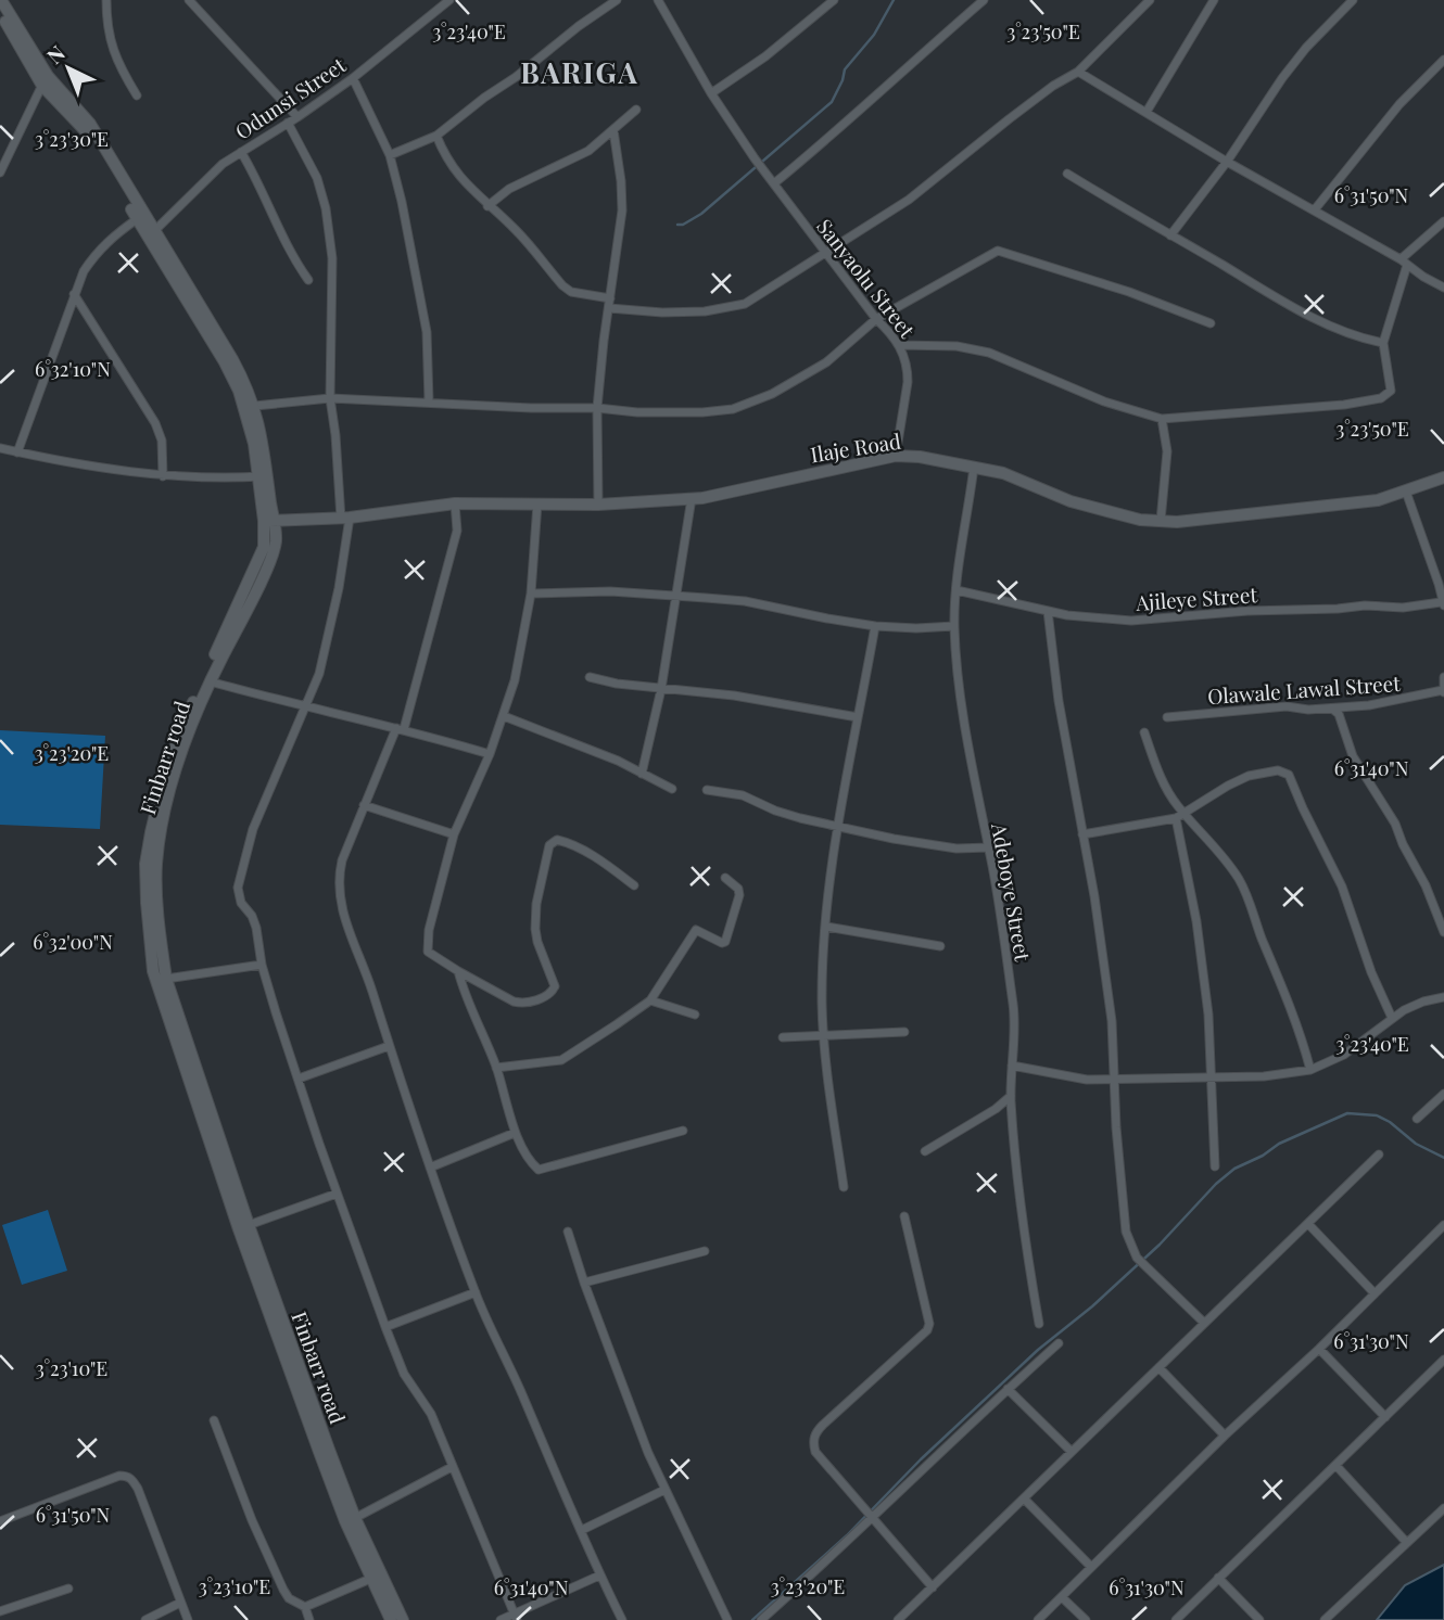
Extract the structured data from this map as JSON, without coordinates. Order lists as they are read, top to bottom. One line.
{"streets":{"main road":["Ilaje Road","Finbarr road"],"street":["Odunsi Street","Sanyaolu Street","Ajileye Street","Olawale Lawal Street","Adeboye Street"]},"crossings":[["Odunsi Street","Finbarr road"],["Sanyaolu Street","Ilaje Road"],["Ilaje Road","Finbarr road"],["Ilaje Road","Adeboye Street"],["Ajileye Street","Adeboye Street"]],"districts":["BARIGA"],"north":"top left","coordinates":["3°23'40\"E","3°23'50\"E","3°23'30\"E","6°31'50\"N","6°32'10\"N","3°23'20\"E","6°31'40\"N","6°32'00\"N","6°31'30\"N","3°23'10\"E"]}
